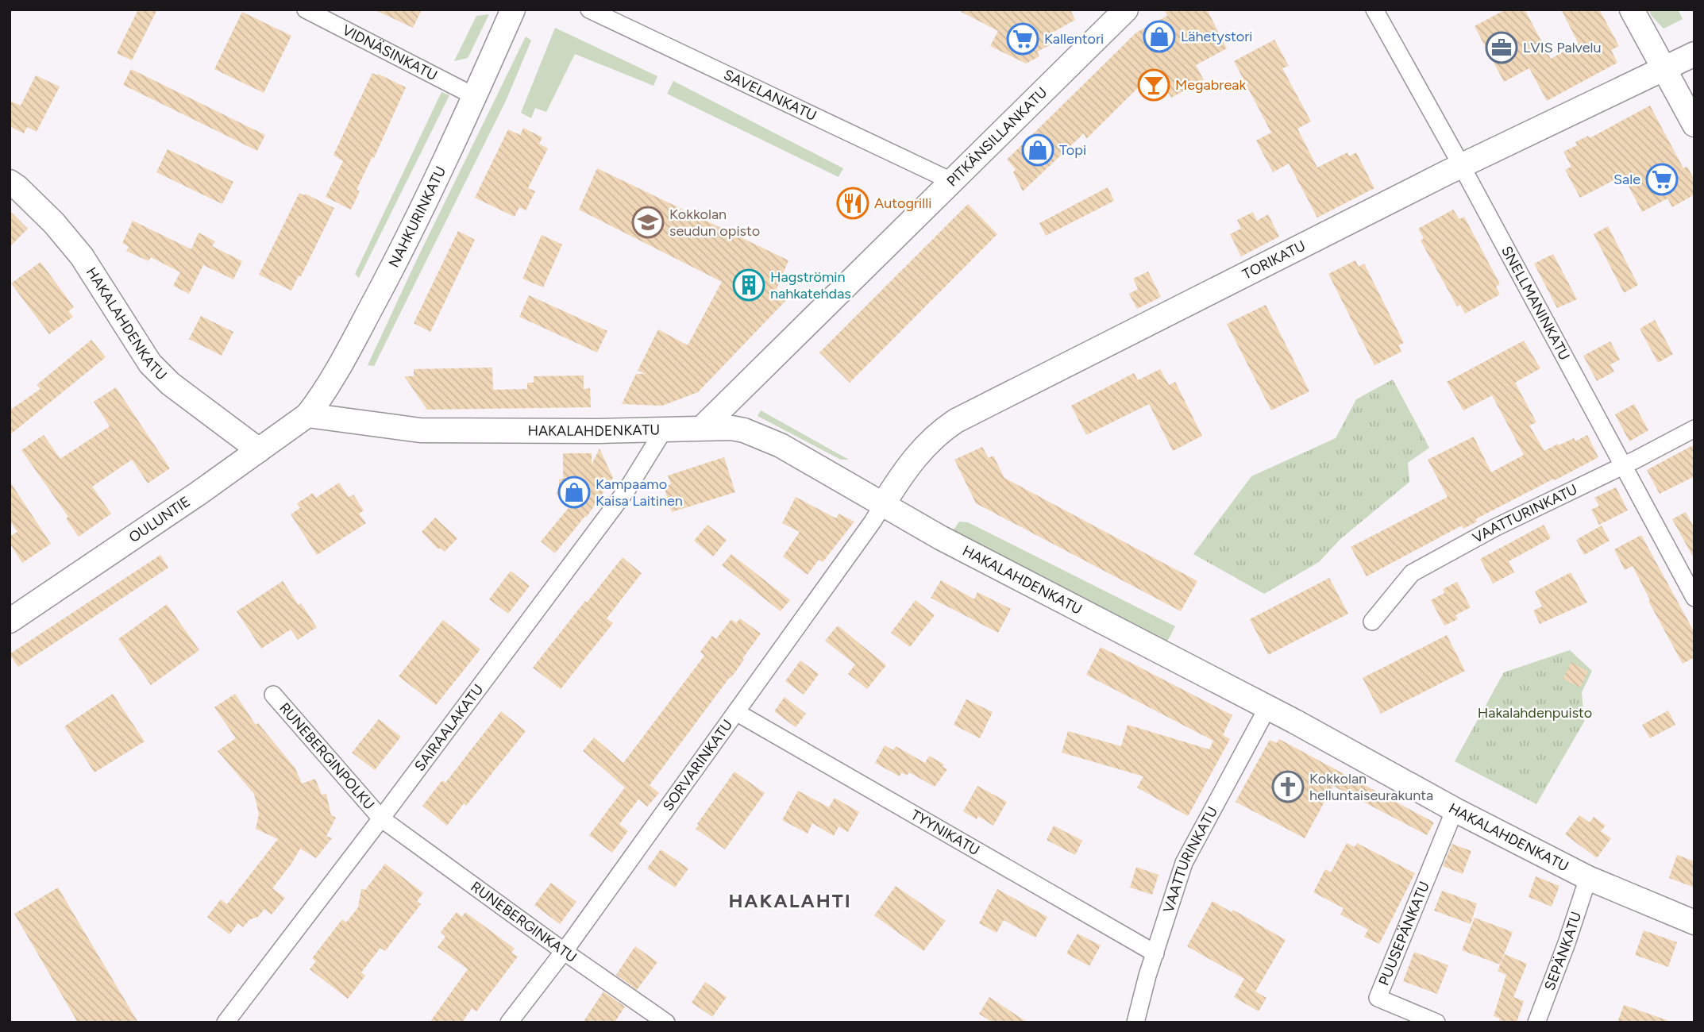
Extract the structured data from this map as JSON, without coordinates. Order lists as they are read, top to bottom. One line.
{"streets":{"street":["VIDNÄSINKATU","SAVELANKATU","PITKÄNSILLANKATU","NAHKURINKATU","TORIKATU","SNELLMANINKATU","HAKALAHDENKATU","VAATTURINKATU","OULUNTIE","SAIRAALAKATU","RUNEBERGINPOLKU","SORVARINKATU","TYYNIKATU","RUNEBERGINKATU","PUUSEPÄNKATU","SEPÄNKATU"]},"crossings":[["VIDNÄSINKATU","NAHKURINKATU"],["SAVELANKATU","PITKÄNSILLANKATU"],["PITKÄNSILLANKATU","HAKALAHDENKATU"],["NAHKURINKATU","HAKALAHDENKATU"],["NAHKURINKATU","OULUNTIE"],["TORIKATU","SNELLMANINKATU"],["TORIKATU","HAKALAHDENKATU"],["TORIKATU","SORVARINKATU"],["SNELLMANINKATU","VAATTURINKATU"],["HAKALAHDENKATU","VAATTURINKATU"],["HAKALAHDENKATU","OULUNTIE"],["HAKALAHDENKATU","SAIRAALAKATU"],["HAKALAHDENKATU","SORVARINKATU"],["HAKALAHDENKATU","PUUSEPÄNKATU"],["HAKALAHDENKATU","SEPÄNKATU"],["VAATTURINKATU","TYYNIKATU"],["SAIRAALAKATU","RUNEBERGINPOLKU"],["SAIRAALAKATU","RUNEBERGINKATU"],["RUNEBERGINPOLKU","RUNEBERGINKATU"],["SORVARINKATU","TYYNIKATU"],["SORVARINKATU","RUNEBERGINKATU"]],"districts":["HAKALAHTI"],"parks":["Hakalahdenpuisto"],"places":{"shop":["Lähetystori","Topi","Kampaamo Kaisa Laitinen"],"supermarket":["Kallentori","Sale"],"office":["LVIS Palvelu"],"bar":["Megabreak"],"restaurant":["Autogrilli"],"school or university":["Kokkolan seudun opisto"],"building":["Hagströmin nahkatehdas"],"church":["Kokkolan helluntaiseurakunta"]}}
